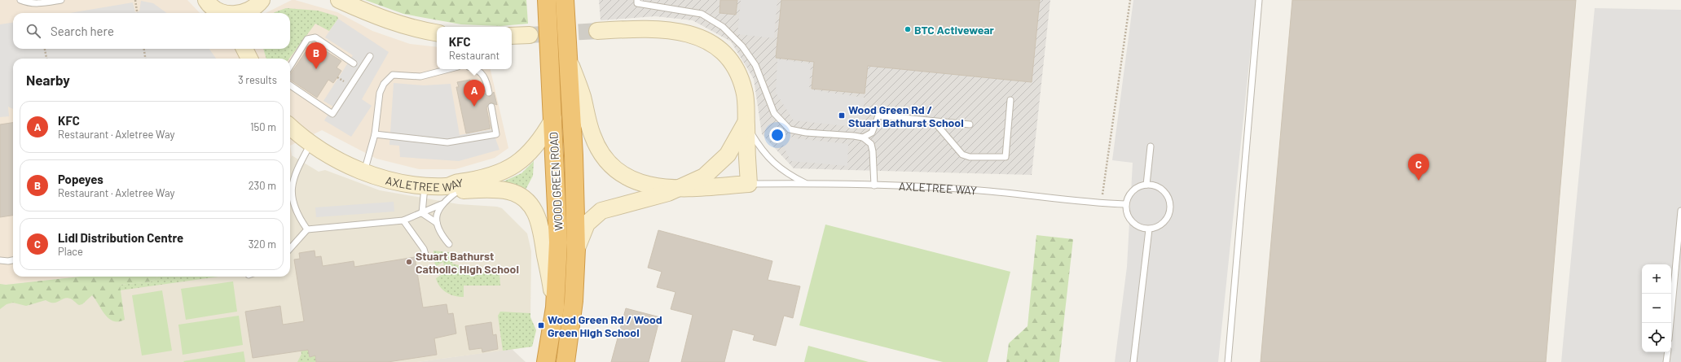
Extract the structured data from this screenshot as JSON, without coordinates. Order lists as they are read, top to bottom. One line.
{"streets":{"highway":["WOOD GREEN ROAD"],"street":["AXLETREE WAY"]},"crossings":[["AXLETREE WAY","WOOD GREEN ROAD"]],"places":{"other":["BTC Activewear","Stuart Bathurst Catholic High School"],"transit":["Wood Green Rd / Stuart Bathurst School","Wood Green Rd / Wood Green High School"]},"page":{"search":"Search here","popup":["KFC","Restaurant"],"pins":["B","A","C"],"heading":["Nearby","3 results"],"list":[{"mark":"A","name":"KFC","note":"Restaurant · Axletree Way","value":"150 m"},{"mark":"B","name":"Popeyes","note":"Restaurant · Axletree Way","value":"230 m"},{"mark":"C","name":"Lidl Distribution Centre","note":"Place","value":"320 m"}],"map_buttons":["+","−"]}}
